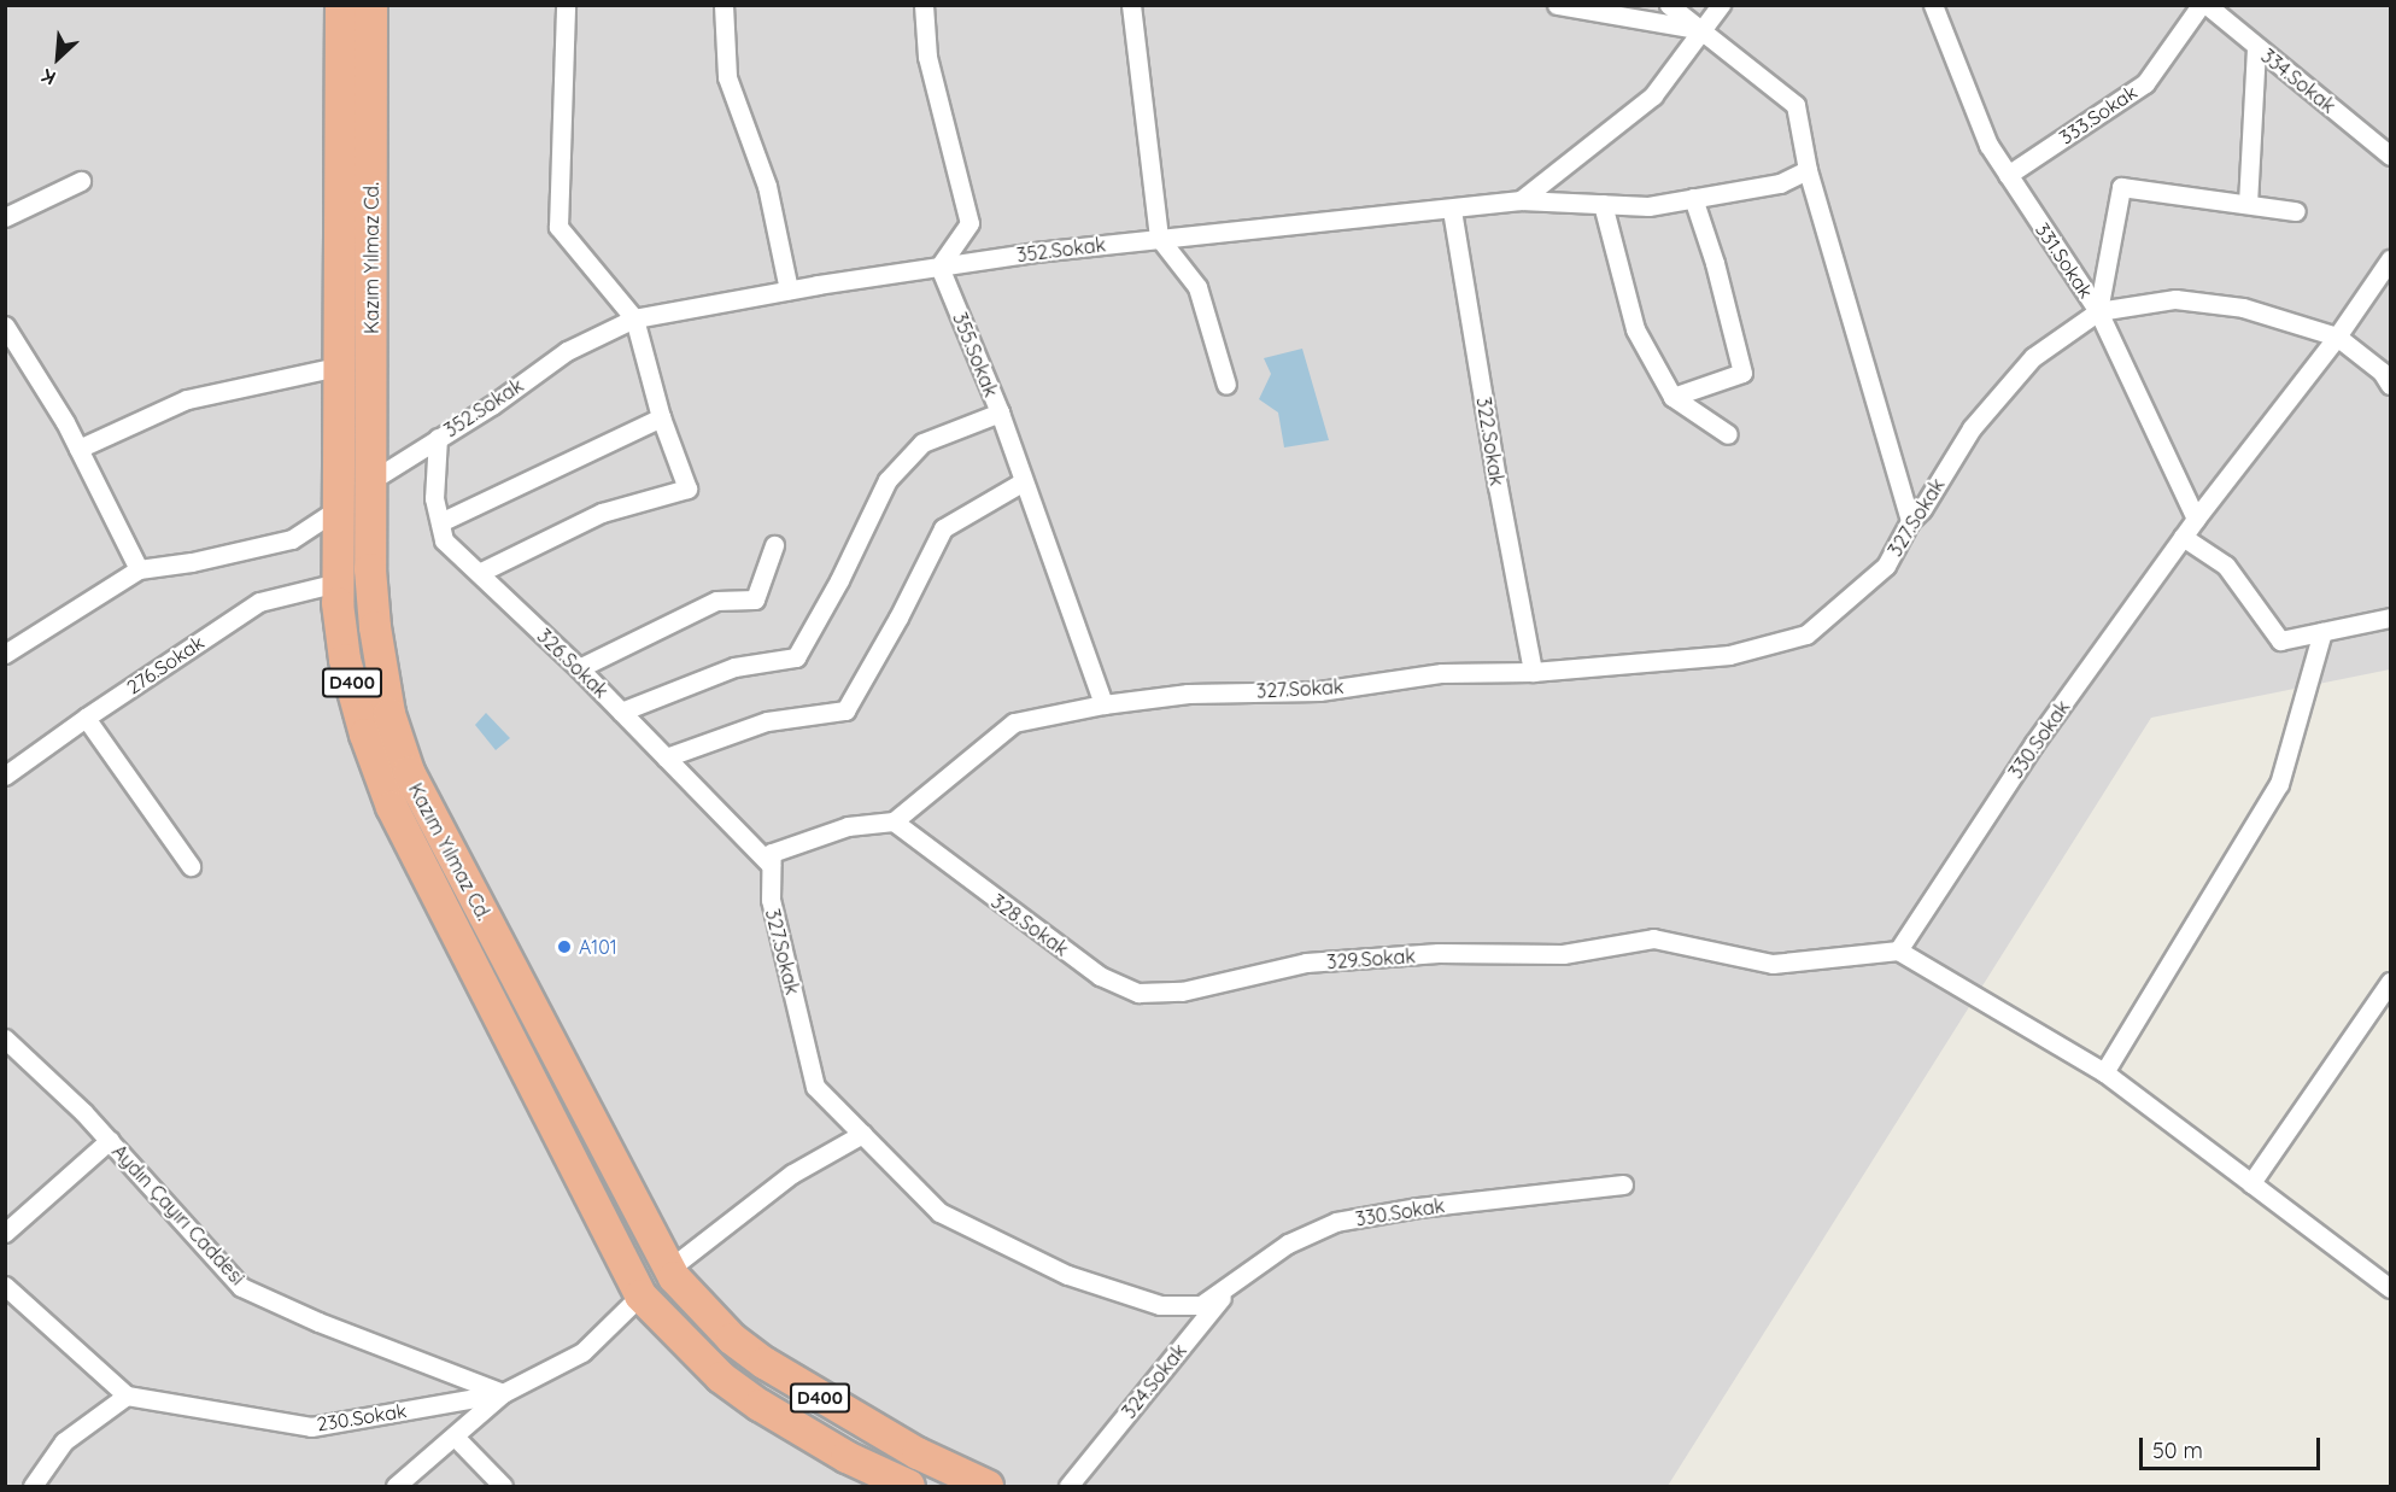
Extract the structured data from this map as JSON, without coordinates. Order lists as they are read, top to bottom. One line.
{"streets":{"highway":["Kazım Yılmaz Cd.","D400"],"street":["334.Sokak","333.Sokak","352.Sokak","331.Sokak","355.Sokak","322.Sokak","327.Sokak","326.Sokak","276.Sokak","330.Sokak","328.Sokak","329.Sokak","Aydın Çayırı Caddesi","324.Sokak","230.Sokak"]},"crossings":[["333.Sokak","331.Sokak"],["352.Sokak","Kazım Yılmaz Cd."],["352.Sokak","355.Sokak"],["352.Sokak","322.Sokak"],["352.Sokak","326.Sokak"],["Kazım Yılmaz Cd.","276.Sokak"],["Kazım Yılmaz Cd.","230.Sokak"],["331.Sokak","327.Sokak"],["331.Sokak","330.Sokak"],["355.Sokak","327.Sokak"],["322.Sokak","327.Sokak"],["327.Sokak","326.Sokak"],["327.Sokak","330.Sokak"],["327.Sokak","328.Sokak"],["330.Sokak","329.Sokak"],["330.Sokak","324.Sokak"],["328.Sokak","329.Sokak"],["Aydın Çayırı Caddesi","230.Sokak"]],"places":["A101"],"scale_bar":"50 m","north":"bottom left"}
